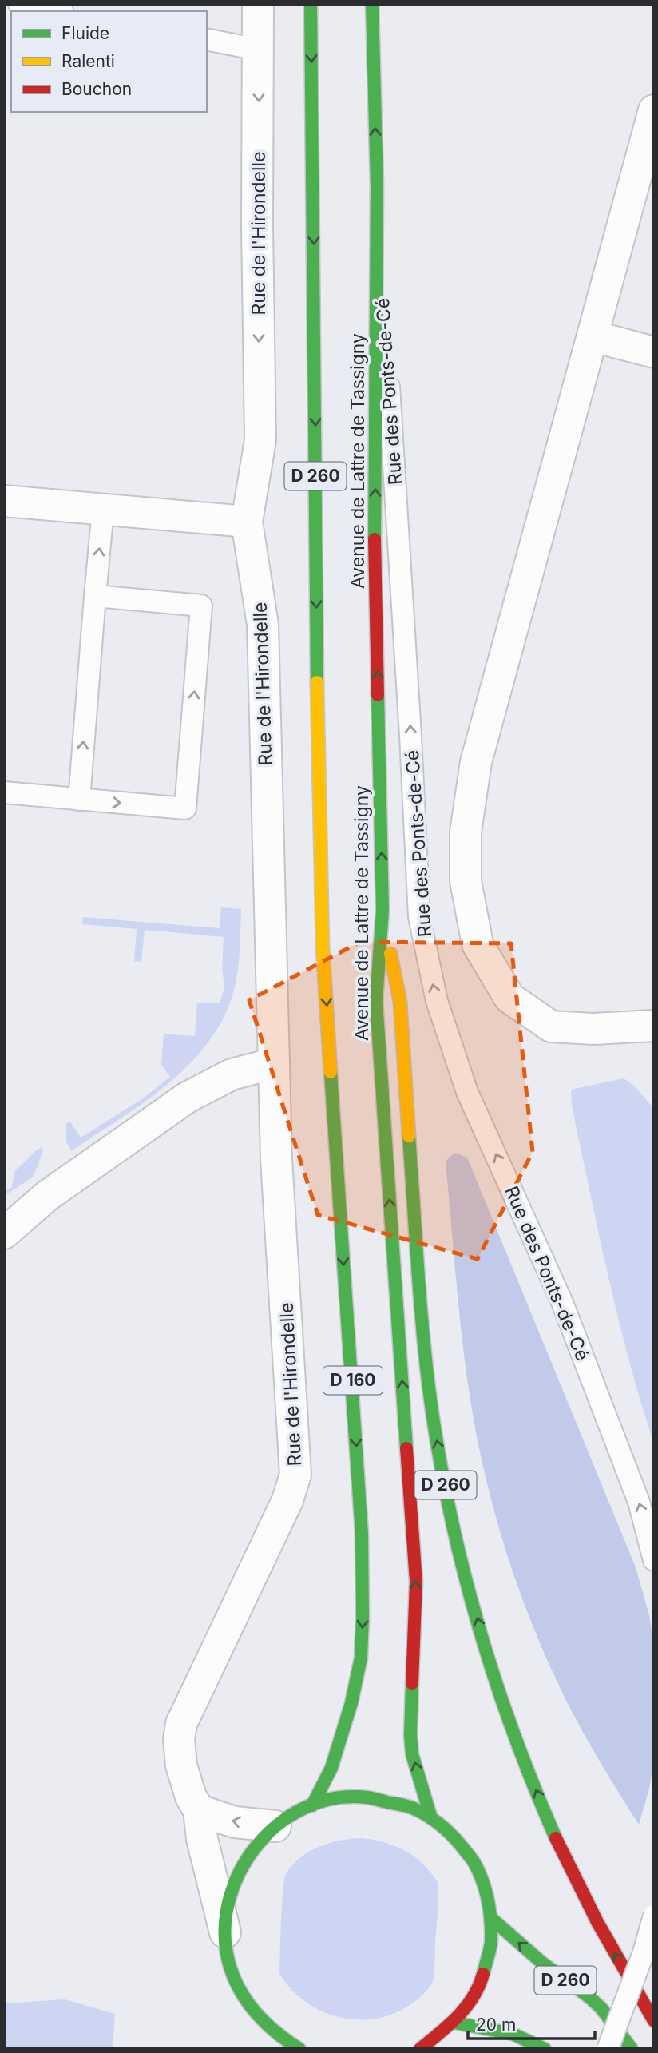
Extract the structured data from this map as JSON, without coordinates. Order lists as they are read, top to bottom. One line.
{"streets":{"main road":["Avenue de Lattre de Tassigny","D 260","D 160"],"street":["Rue de l'Hirondelle"],"lane":["Rue des Ponts-de-Cé"]},"crossings":[["Rue des Ponts-de-Cé","Avenue de Lattre de Tassigny"],["Avenue de Lattre de Tassigny","D 260"],["D 260","D 160"]],"one_way":["Rue des Ponts-de-Cé"],"legend":["Fluide","Ralenti","Bouchon"],"scale_bar":"20 m"}
